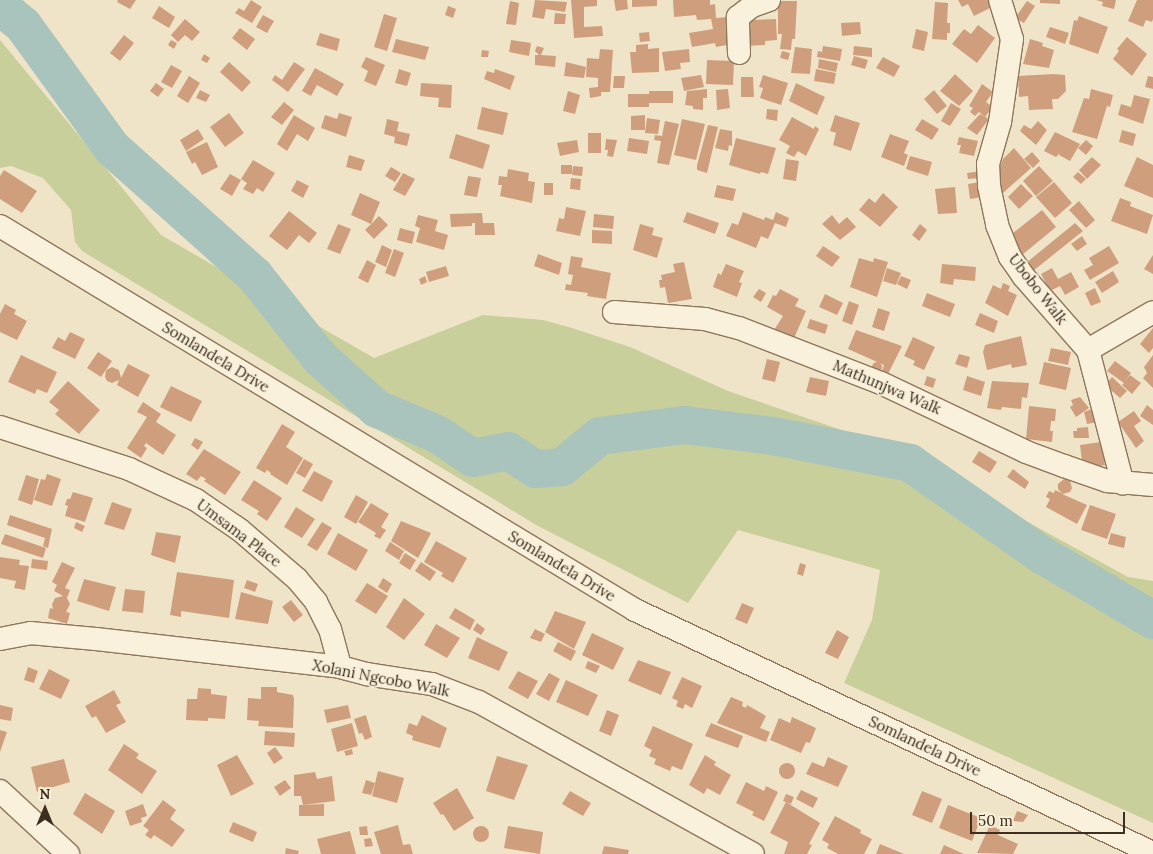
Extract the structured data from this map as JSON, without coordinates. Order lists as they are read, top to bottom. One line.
{"streets":{"street":["Ubobo Walk","Somlandela Drive","Mathunjwa Walk","Umsama Place","Xolani Ngcobo Walk"]},"crossings":[["Ubobo Walk","Mathunjwa Walk"],["Umsama Place","Xolani Ngcobo Walk"]],"scale_bar":"50 m","north":"top"}
